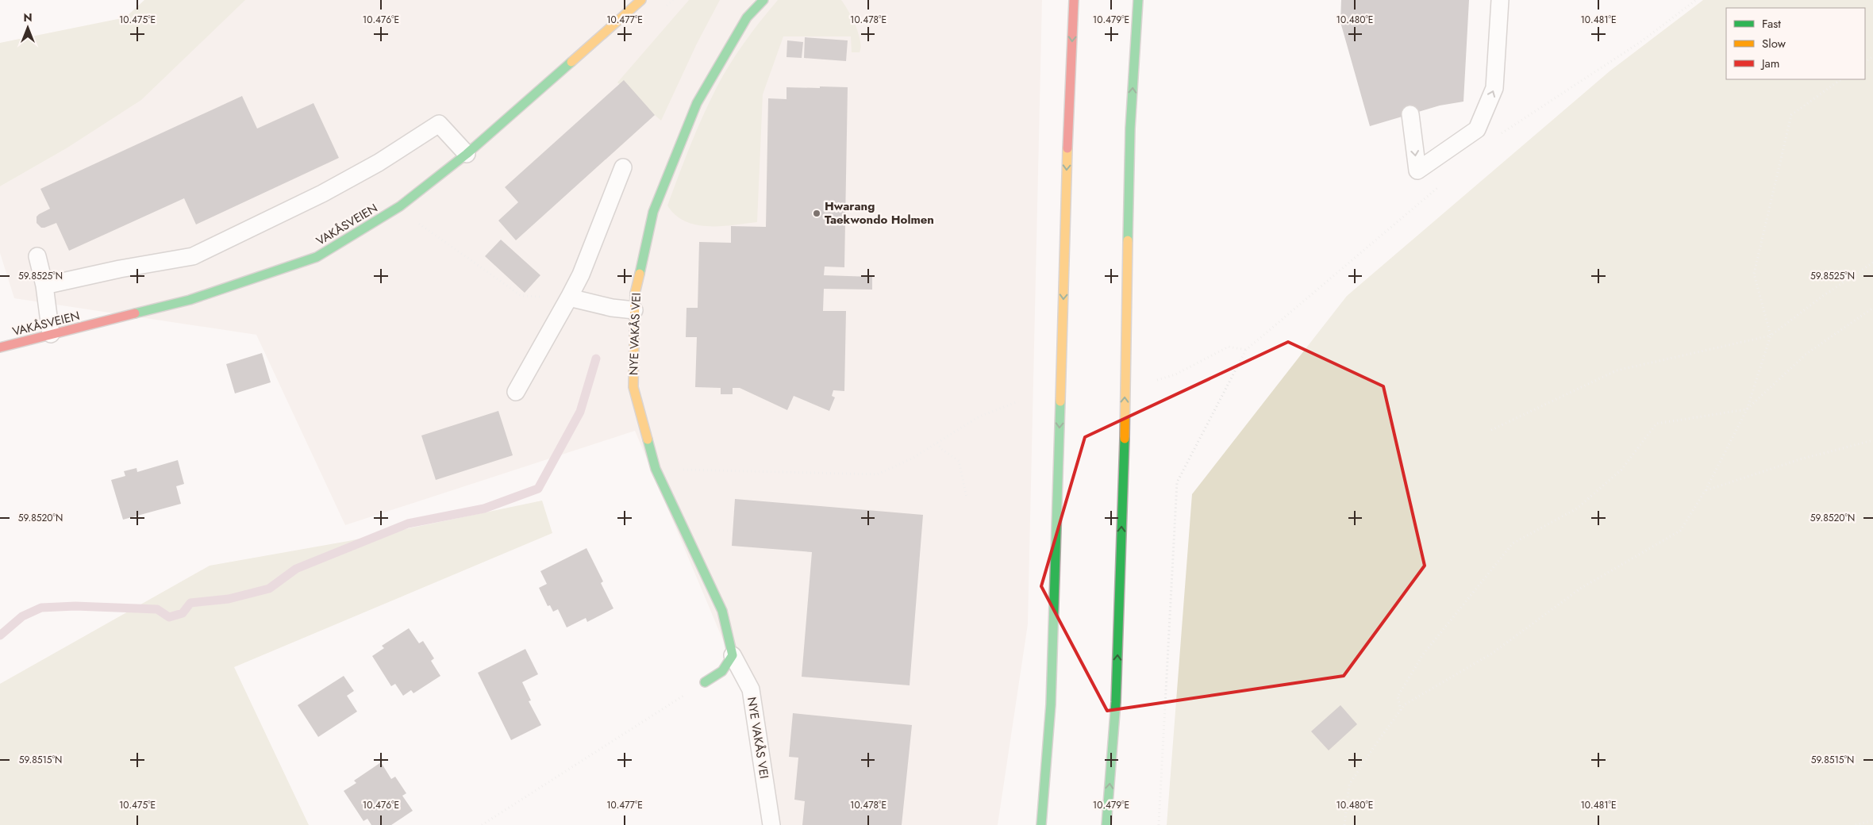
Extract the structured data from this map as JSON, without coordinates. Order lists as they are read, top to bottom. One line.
{"streets":{"main road":["VAKÅSVEIEN","NYE VAKÅS VEI"]},"places":["Hwarang Taekwondo Holmen"],"legend":["Fast","Slow","Jam"],"north":"top","coordinates":["10.475°E","10.476°E","10.477°E","10.478°E","10.479°E","10.480°E","10.481°E","59.8525°N","59.8520°N","59.8515°N"]}
